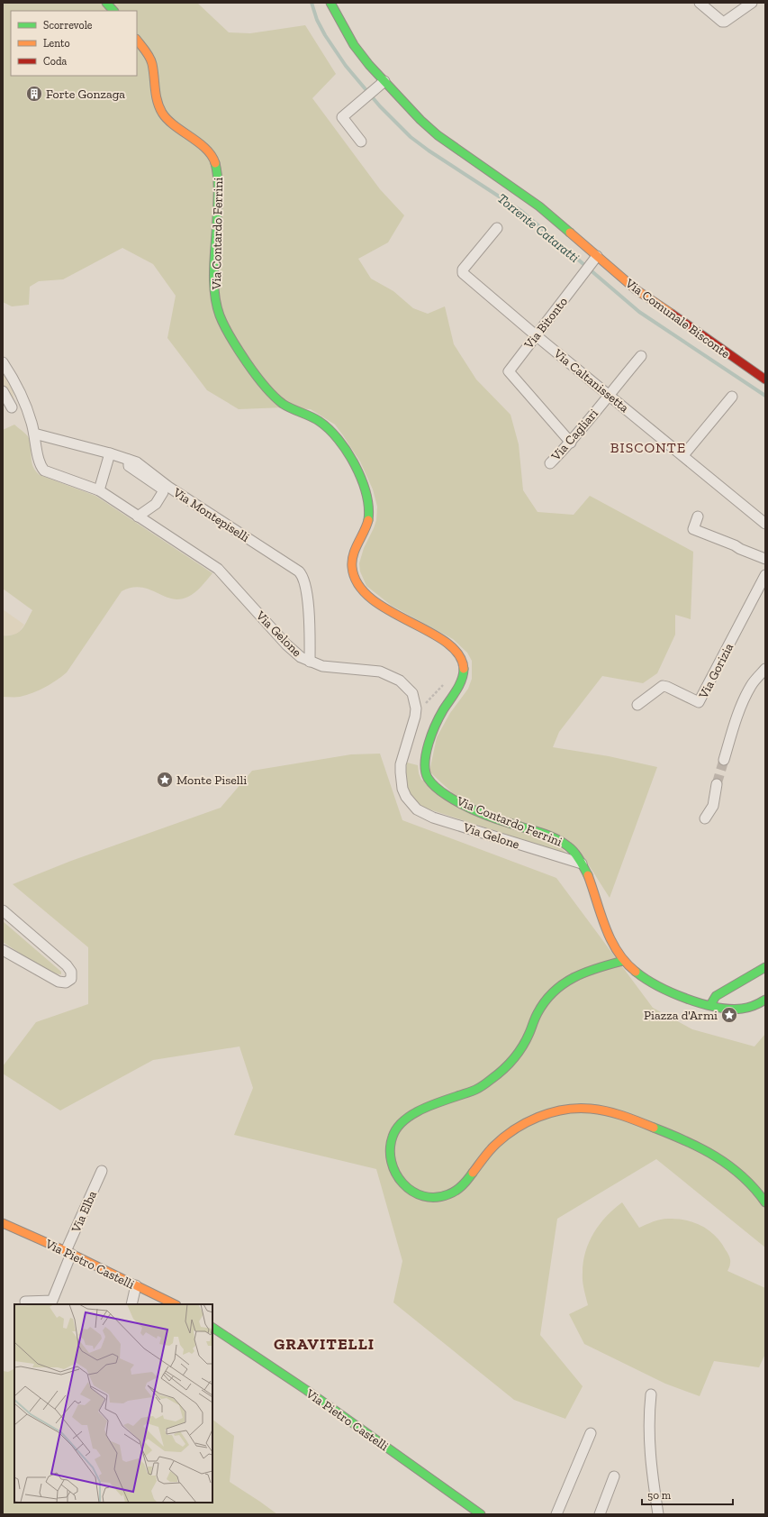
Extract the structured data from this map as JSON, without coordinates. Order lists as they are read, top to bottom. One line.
{"streets":{"street":["Via Contardo Ferrini","Via Comunale Bisconte","Via Bitonto","Via Caltanissetta","Via Cagliari","Via Montepiselli","Via Gelone","Via Gorizia","Via Elba","Via Pietro Castelli"]},"crossings":[["Via Contardo Ferrini","Via Gelone"],["Via Comunale Bisconte","Via Bitonto"],["Via Bitonto","Via Caltanissetta"],["Via Bitonto","Via Cagliari"],["Via Caltanissetta","Via Cagliari"],["Via Montepiselli","Via Gelone"],["Via Elba","Via Pietro Castelli"]],"districts":["BISCONTE","GRAVITELLI"],"water":["Torrente Cataratti"],"places":{"building":["Forte Gonzaga"],"place":["Monte Piselli","Piazza d'Armi"]},"legend":["Scorrevole","Lento","Coda"],"scale_bar":"50 m"}
